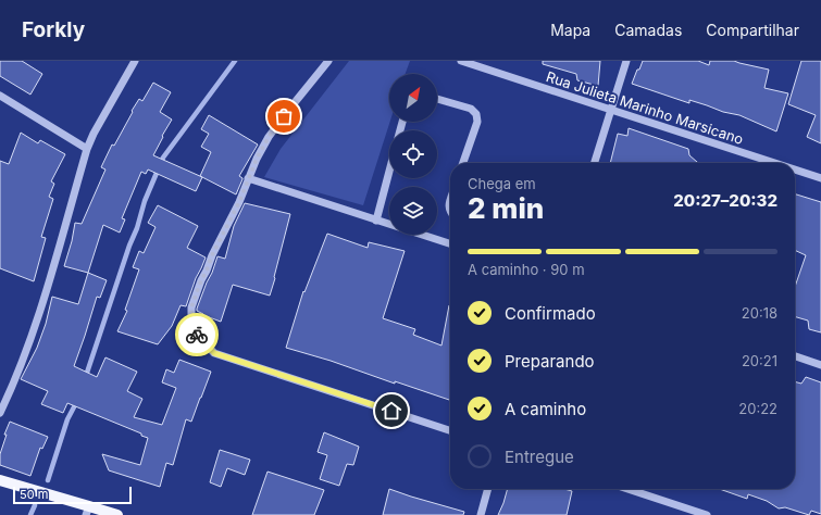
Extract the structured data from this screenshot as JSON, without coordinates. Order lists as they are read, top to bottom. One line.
{"streets":{"street":["Rua Julieta Marinho Marsicano"]},"scale_bar":"50 m","north":"top right","page":{"header":"Forkly","nav":["Mapa","Camadas","Compartilhar"],"heading":["2 min","Chega em","20:27–20:32"],"bar":"A caminho · 90 m","list":[["Confirmado","20:18"],["Preparando","20:21"],["A caminho","20:22"],"Entregue"],"scale":"50 m"}}
